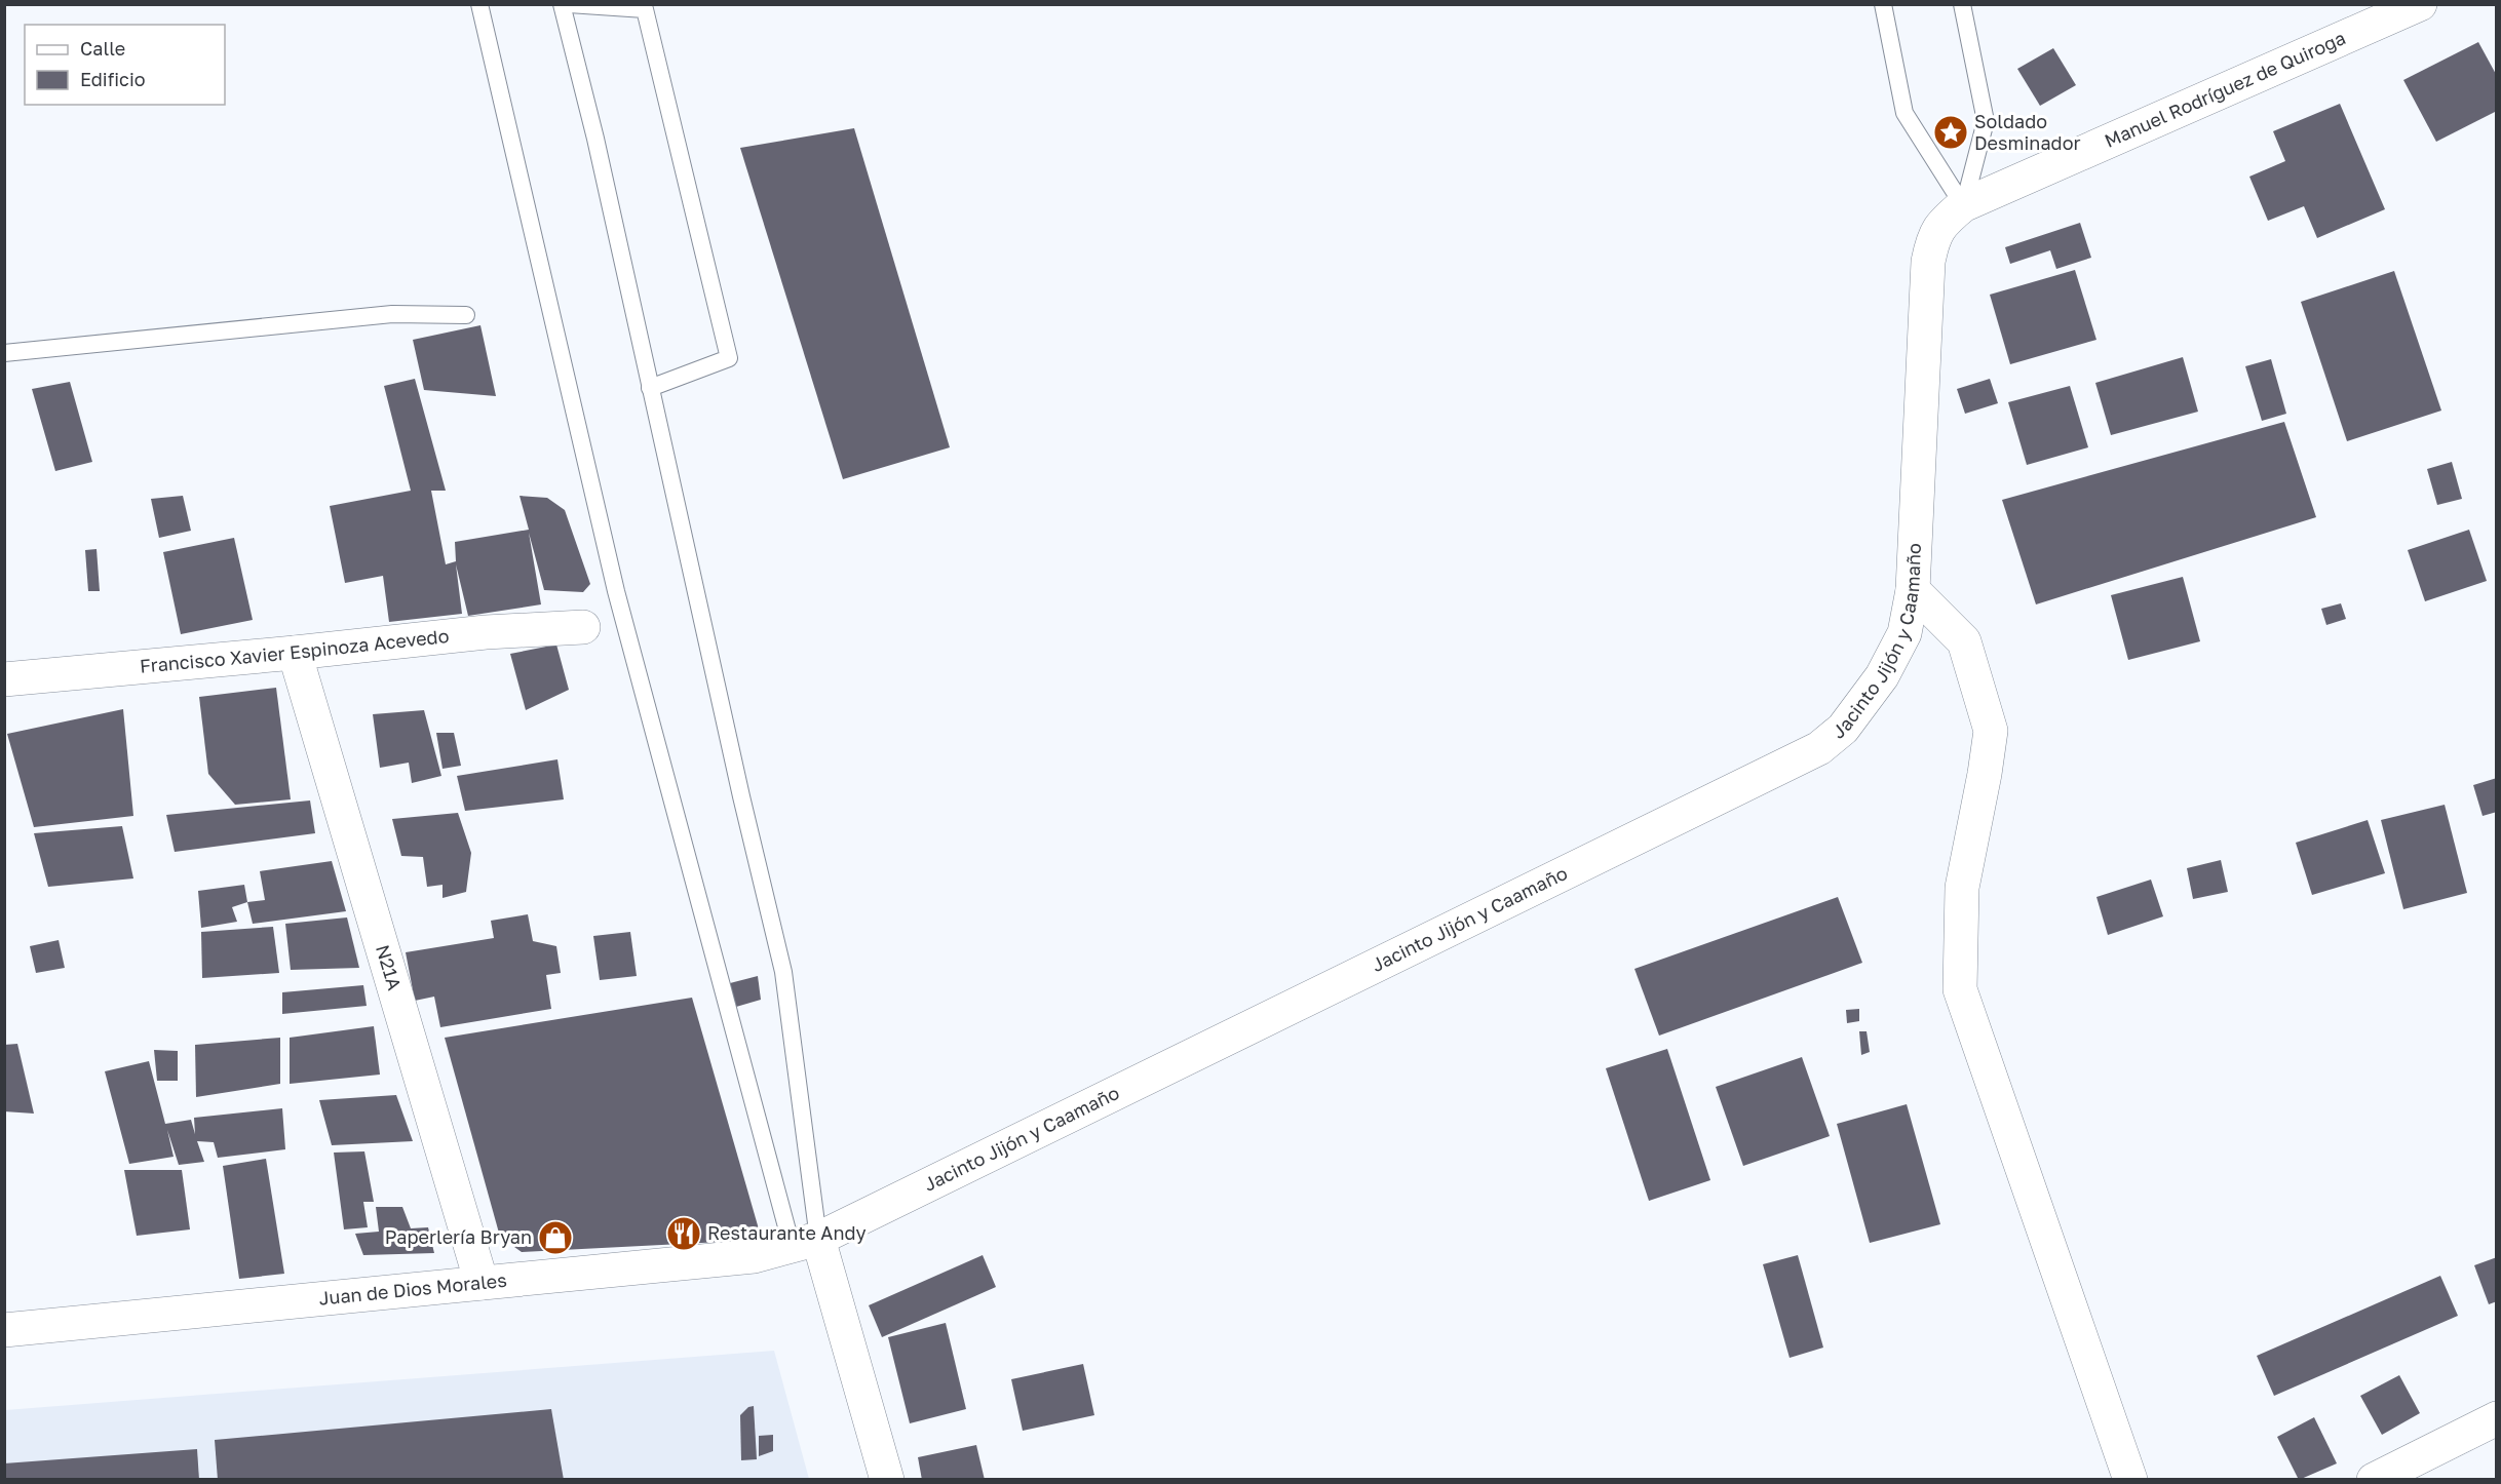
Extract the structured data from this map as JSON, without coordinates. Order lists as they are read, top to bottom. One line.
{"streets":{"street":["Manuel Rodríguez de Quiroga","Jacinto Jijón y Caamaño","Francisco Xavier Espinoza Acevedo","N21A","Juan de Dios Morales"]},"crossings":[["Manuel Rodríguez de Quiroga","Jacinto Jijón y Caamaño"],["Jacinto Jijón y Caamaño","Juan de Dios Morales"],["Francisco Xavier Espinoza Acevedo","N21A"],["N21A","Juan de Dios Morales"]],"places":{"place":["Soldado Desminador"],"restaurant":["Restaurante Andy"],"shop":["Paperlería Bryan"]},"legend":["Calle","Edificio"]}
